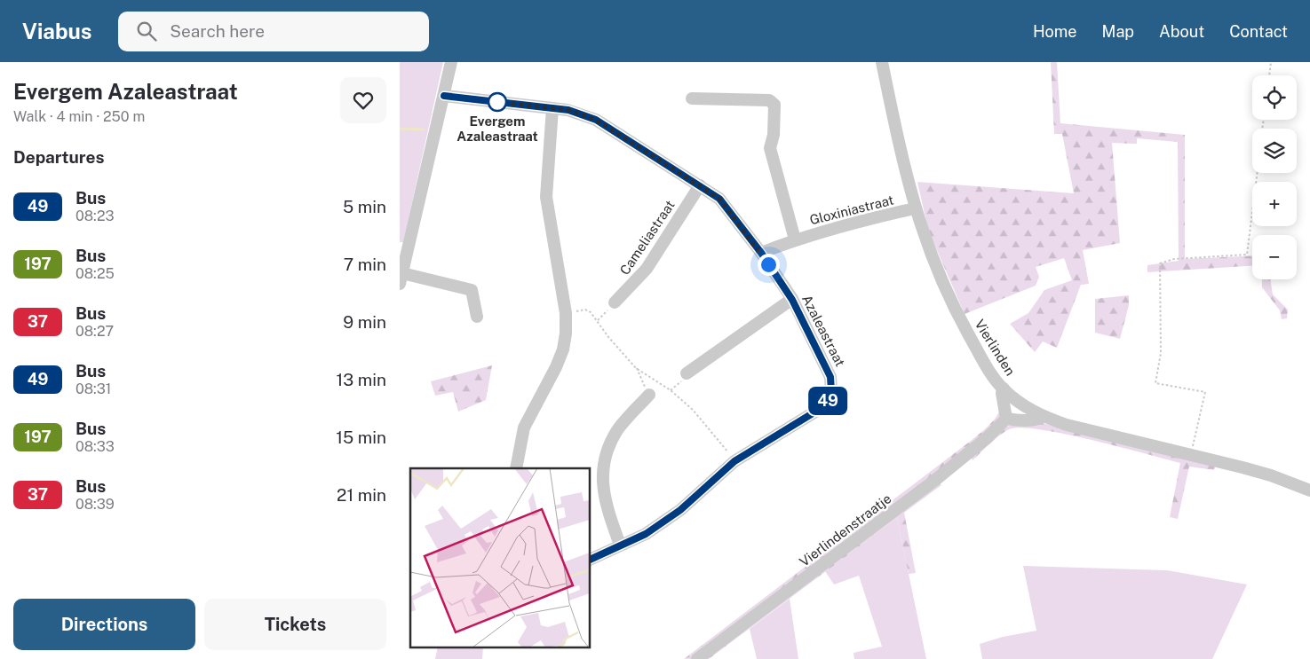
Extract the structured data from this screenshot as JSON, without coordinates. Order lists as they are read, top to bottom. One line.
{"streets":{"street":["Gloxiniastraat","Cameliastraat","Azaleastraat","Vierlinden","Vierlindenstraatje"]},"crossings":[["Gloxiniastraat","Azaleastraat"],["Gloxiniastraat","Vierlinden"],["Cameliastraat","Azaleastraat"]],"places":["Evergem Azaleastraat"],"lines":["bus line 49"],"page":{"header":"Viabus","search":"Search here","nav":["Home","Map","About","Contact"],"heading":[["Evergem Azaleastraat","Walk · 4 min · 250 m"],"Departures"],"on_map":"49","map_buttons":["+","−"],"list":[{"mark":"49","name":"Bus","note":"08:23","value":"5 min"},{"mark":"197","name":"Bus","note":"08:25","value":"7 min"},{"mark":"37","name":"Bus","note":"08:27","value":"9 min"},{"mark":"49","name":"Bus","note":"08:31","value":"13 min"},{"mark":"197","name":"Bus","note":"08:33","value":"15 min"},{"mark":"37","name":"Bus","note":"08:39","value":"21 min"}],"buttons":["Directions","Tickets"]}}
